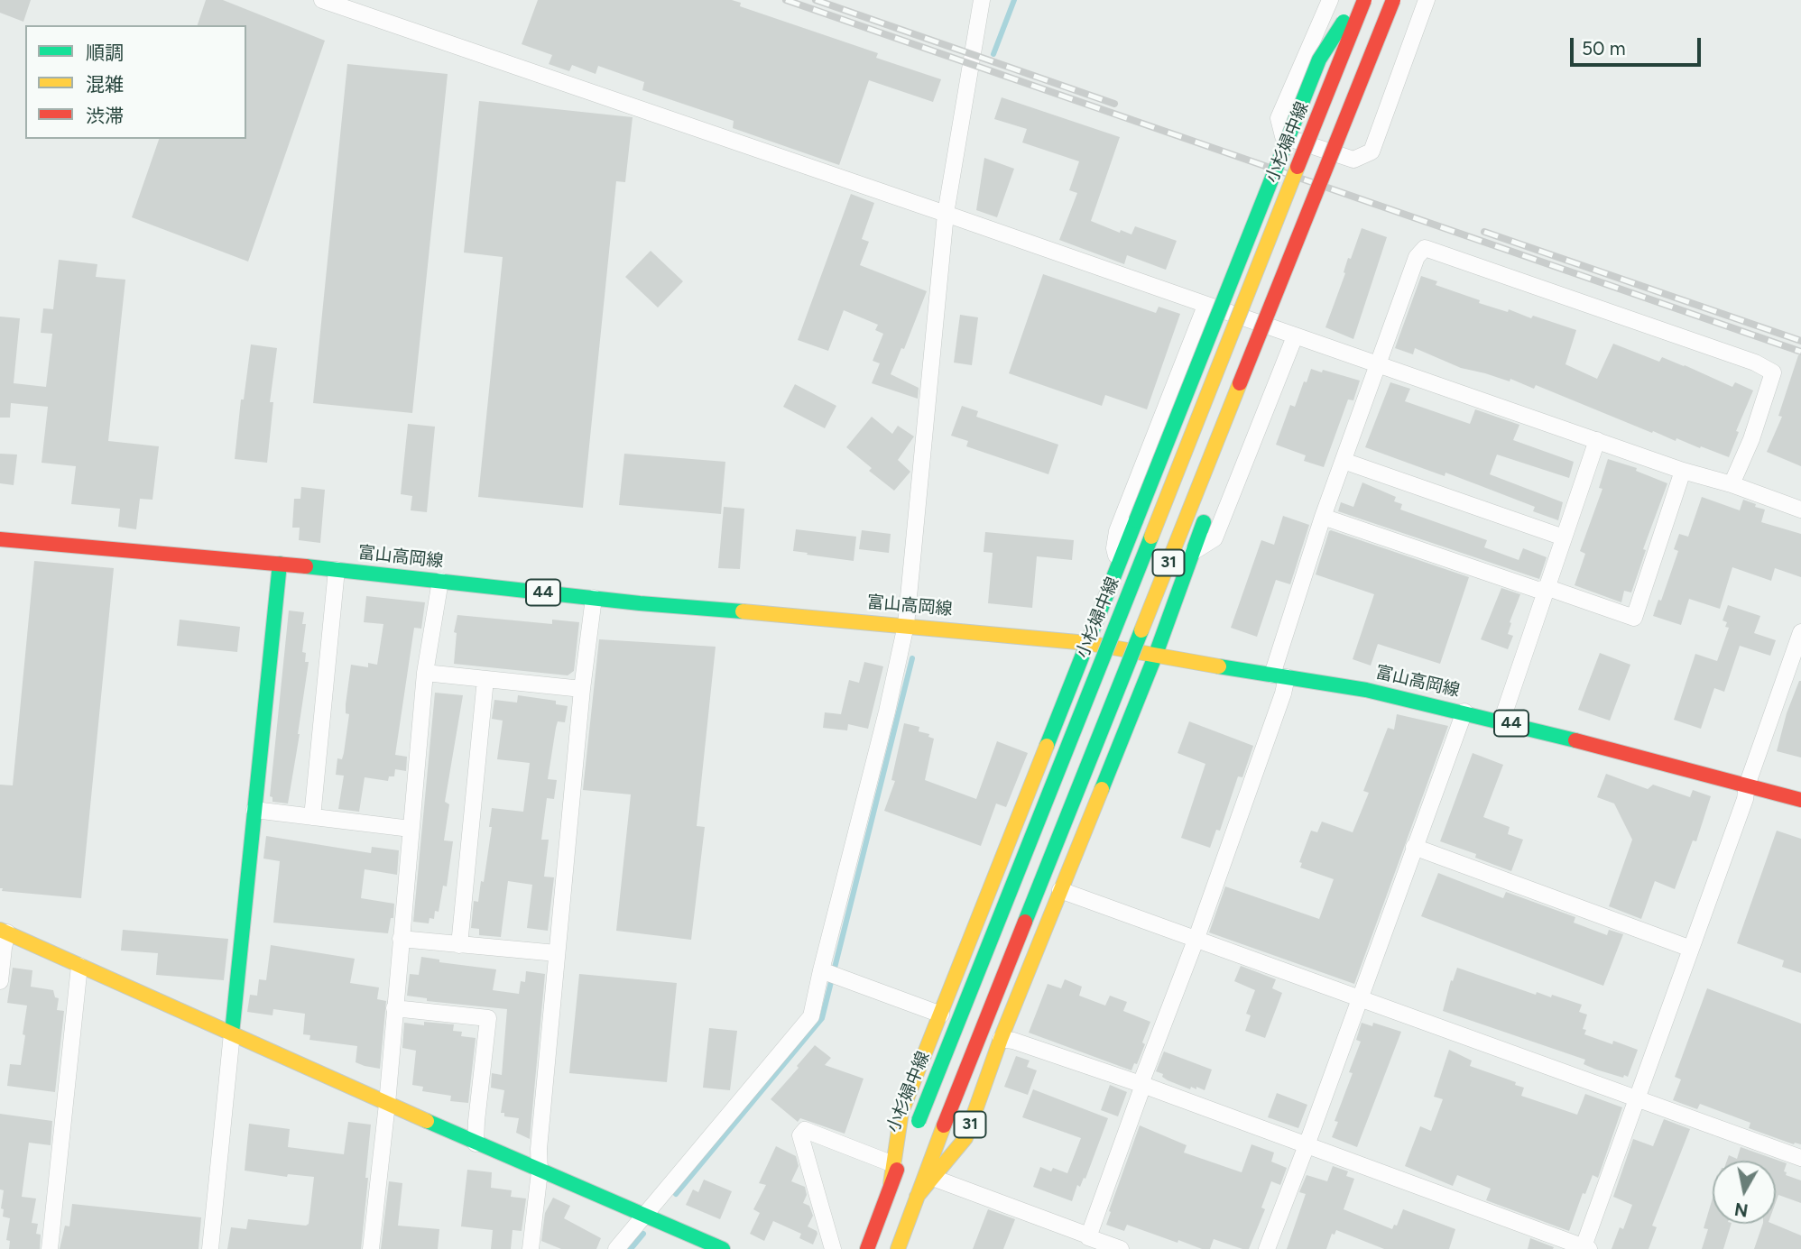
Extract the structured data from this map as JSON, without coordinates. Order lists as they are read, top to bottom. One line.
{"streets":{"main road":["小杉婦中線","富山高岡線","31","44"]},"crossings":[["小杉婦中線","31"],["富山高岡線","31"]],"legend":["順調","混雑","渋滞"],"scale_bar":"50 m","north":"bottom"}
